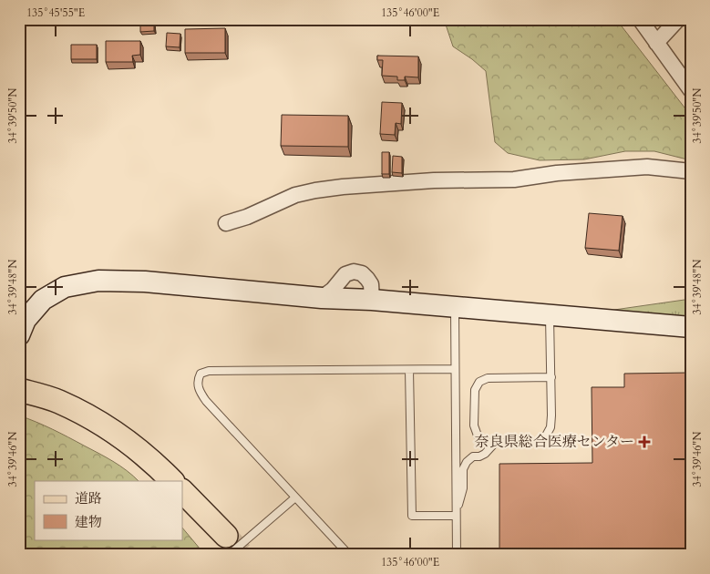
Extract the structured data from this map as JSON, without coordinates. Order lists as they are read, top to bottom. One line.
{"places":{"health":["奈良県総合医療センター"]},"legend":["道路","建物"],"coordinates":["135°45'55\"E","135°46'00\"E","34°39'50\"N","34°39'48\"N","34°39'46\"N"]}
